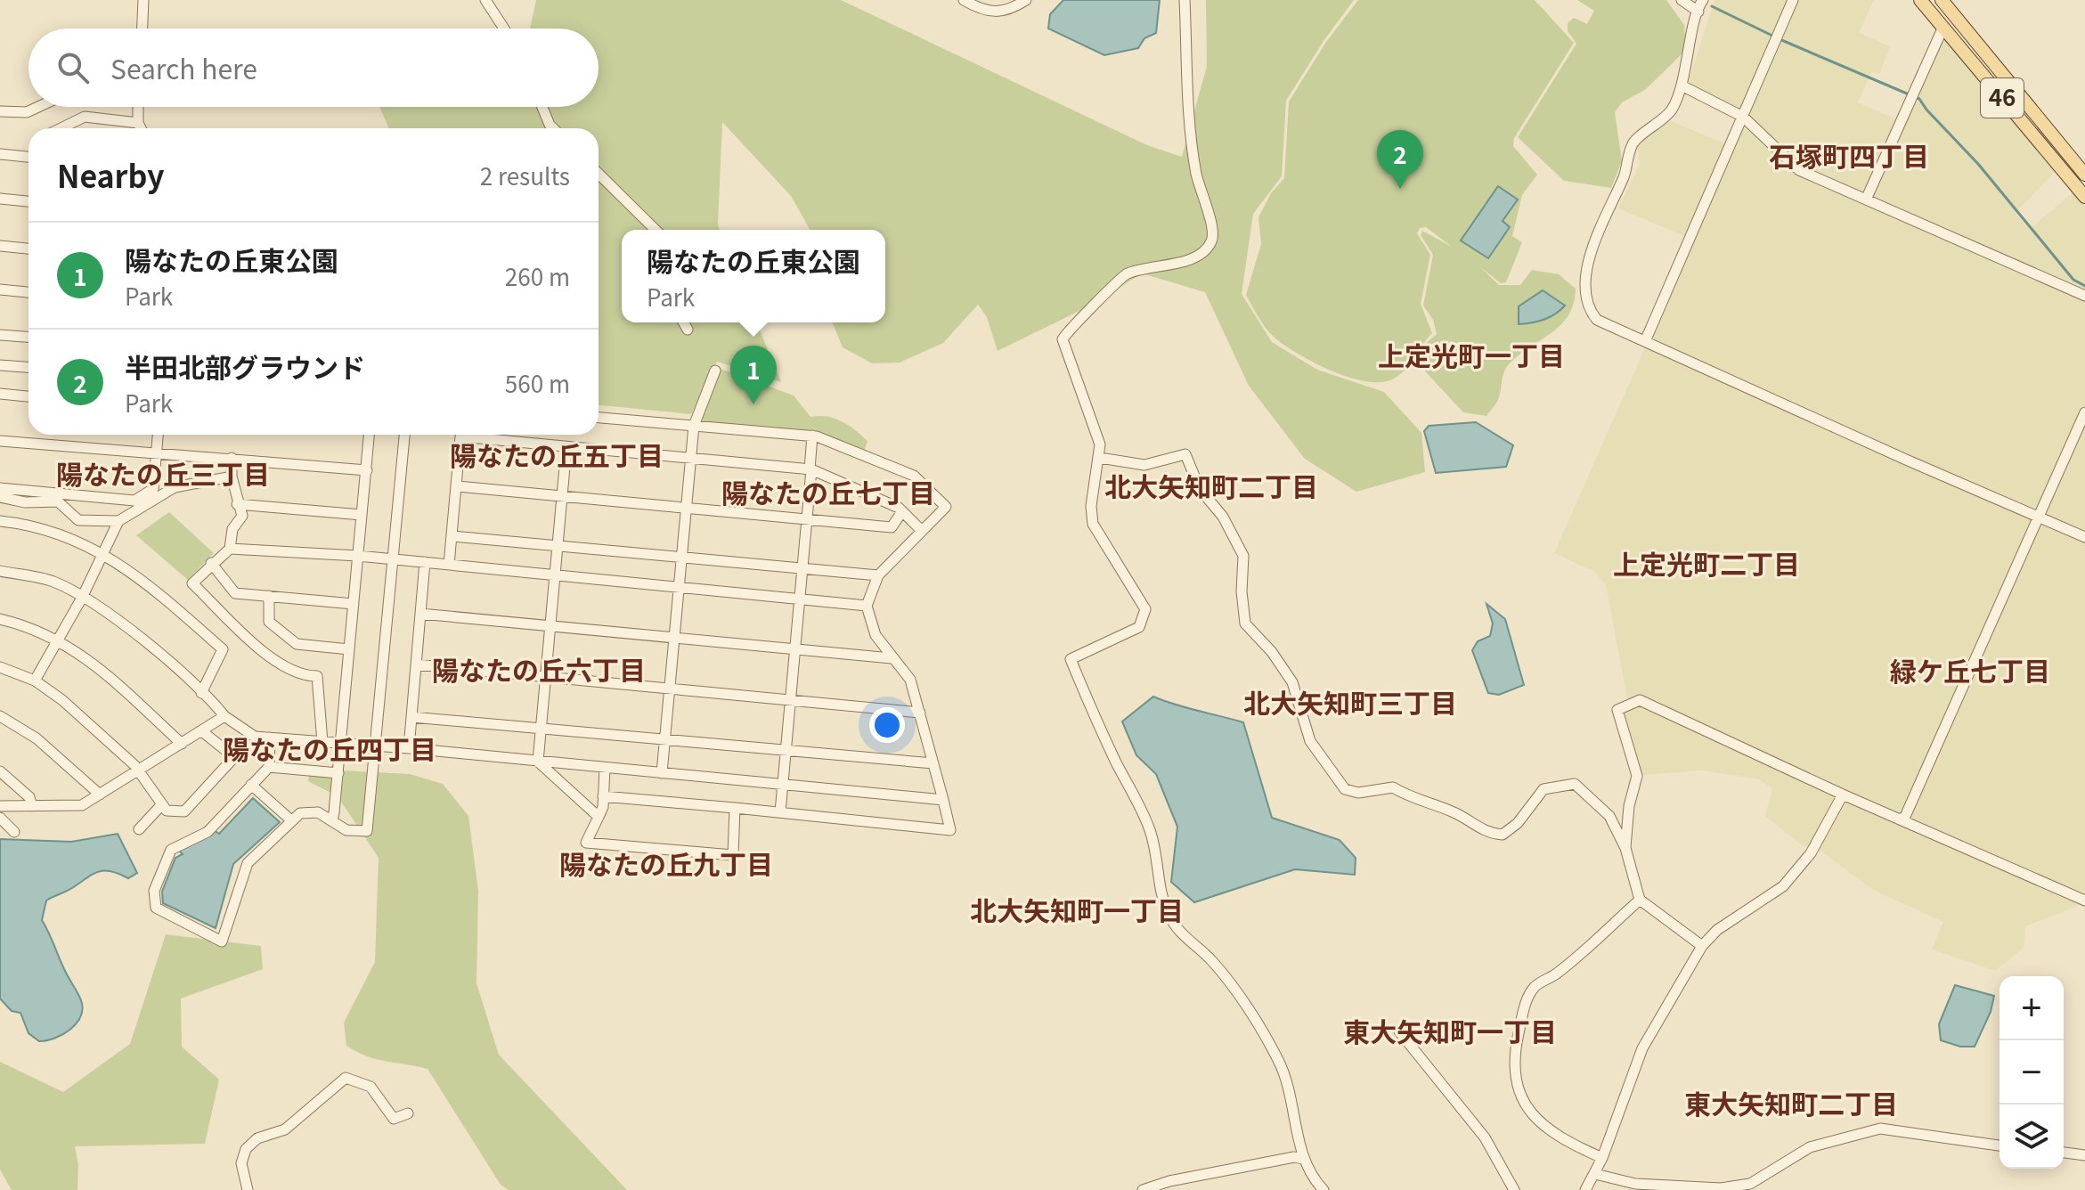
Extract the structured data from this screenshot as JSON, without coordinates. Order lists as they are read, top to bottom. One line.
{"streets":{"main road":["46"]},"districts":["石塚町四丁目","上定光町一丁目","陽なたの丘五丁目","陽なたの丘三丁目","北大矢知町二丁目","陽なたの丘七丁目","上定光町二丁目","陽なたの丘六丁目","緑ケ丘七丁目","北大矢知町三丁目","陽なたの丘四丁目","陽なたの丘九丁目","北大矢知町一丁目","東大矢知町一丁目","東大矢知町二丁目"],"page":{"search":"Search here","heading":["Nearby","2 results"],"pins":["2","1"],"list":[{"mark":"1","name":"陽なたの丘東公園","note":"Park","value":"260 m"},{"mark":"2","name":"半田北部グラウンド","note":"Park","value":"560 m"}],"popup":["陽なたの丘東公園","Park"],"map_buttons":["+","−"]}}
